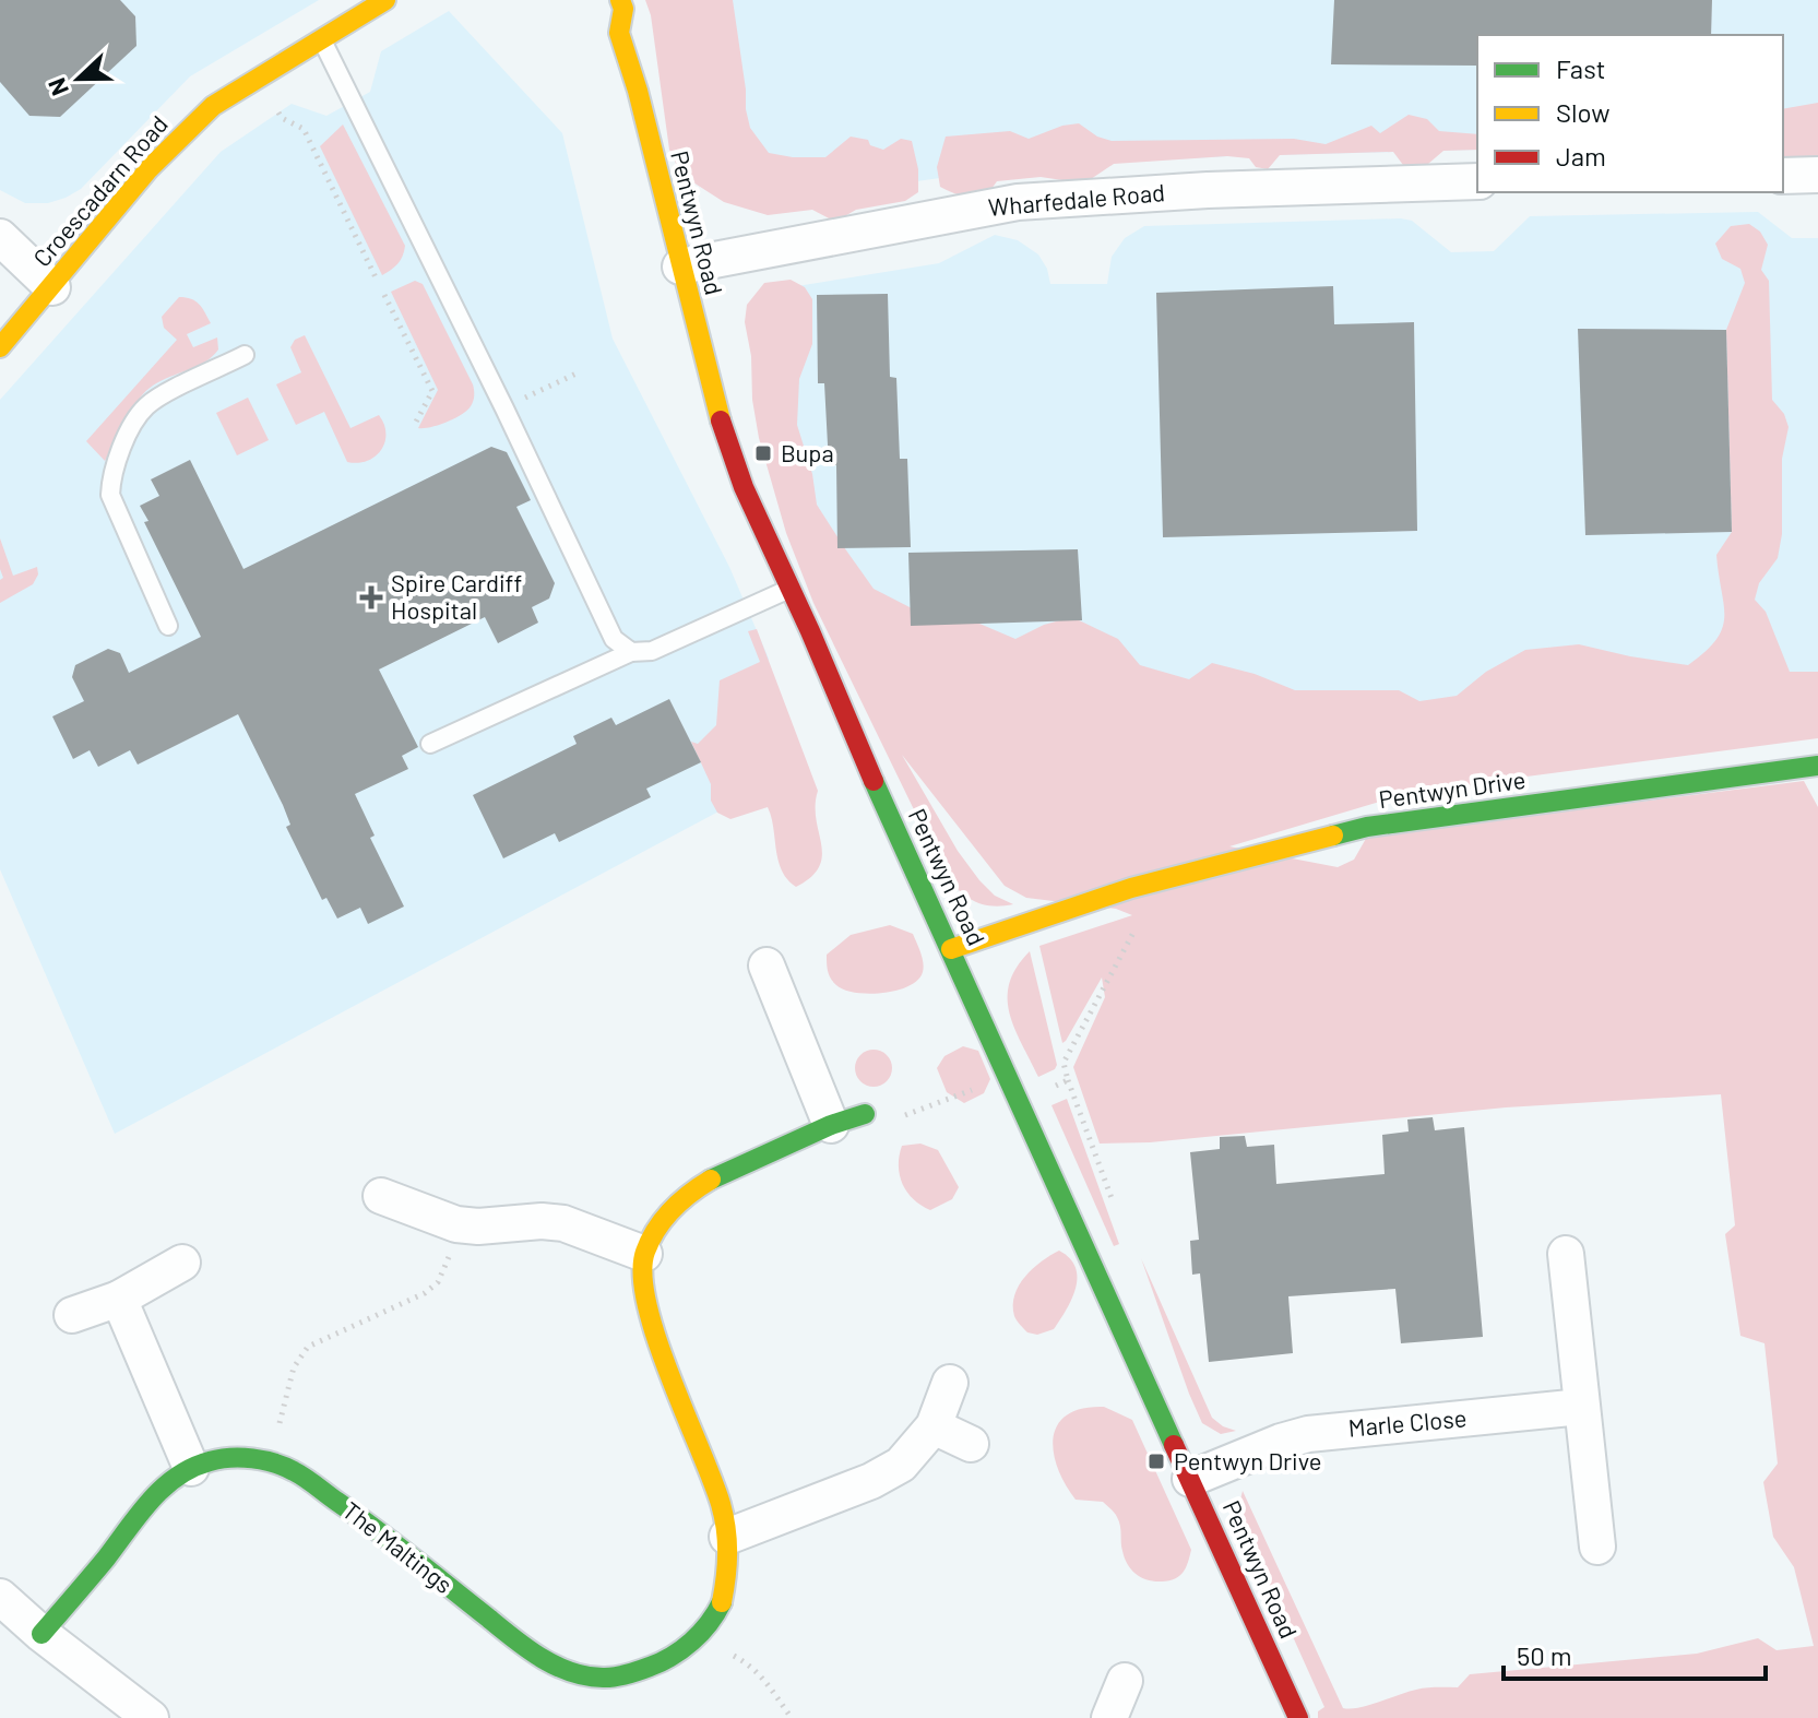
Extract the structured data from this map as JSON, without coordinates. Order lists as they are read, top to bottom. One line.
{"streets":{"street":["Croescadarn Road","Wharfedale Road","Pentwyn Road","Pentwyn Drive","Marle Close","The Maltings"]},"crossings":[["Wharfedale Road","Pentwyn Road"],["Pentwyn Road","Pentwyn Drive"],["Pentwyn Road","Marle Close"]],"places":{"transit":["Bupa","Pentwyn Drive"],"health":["Spire Cardiff Hospital"]},"legend":["Fast","Slow","Jam"],"scale_bar":"50 m","north":"left"}
